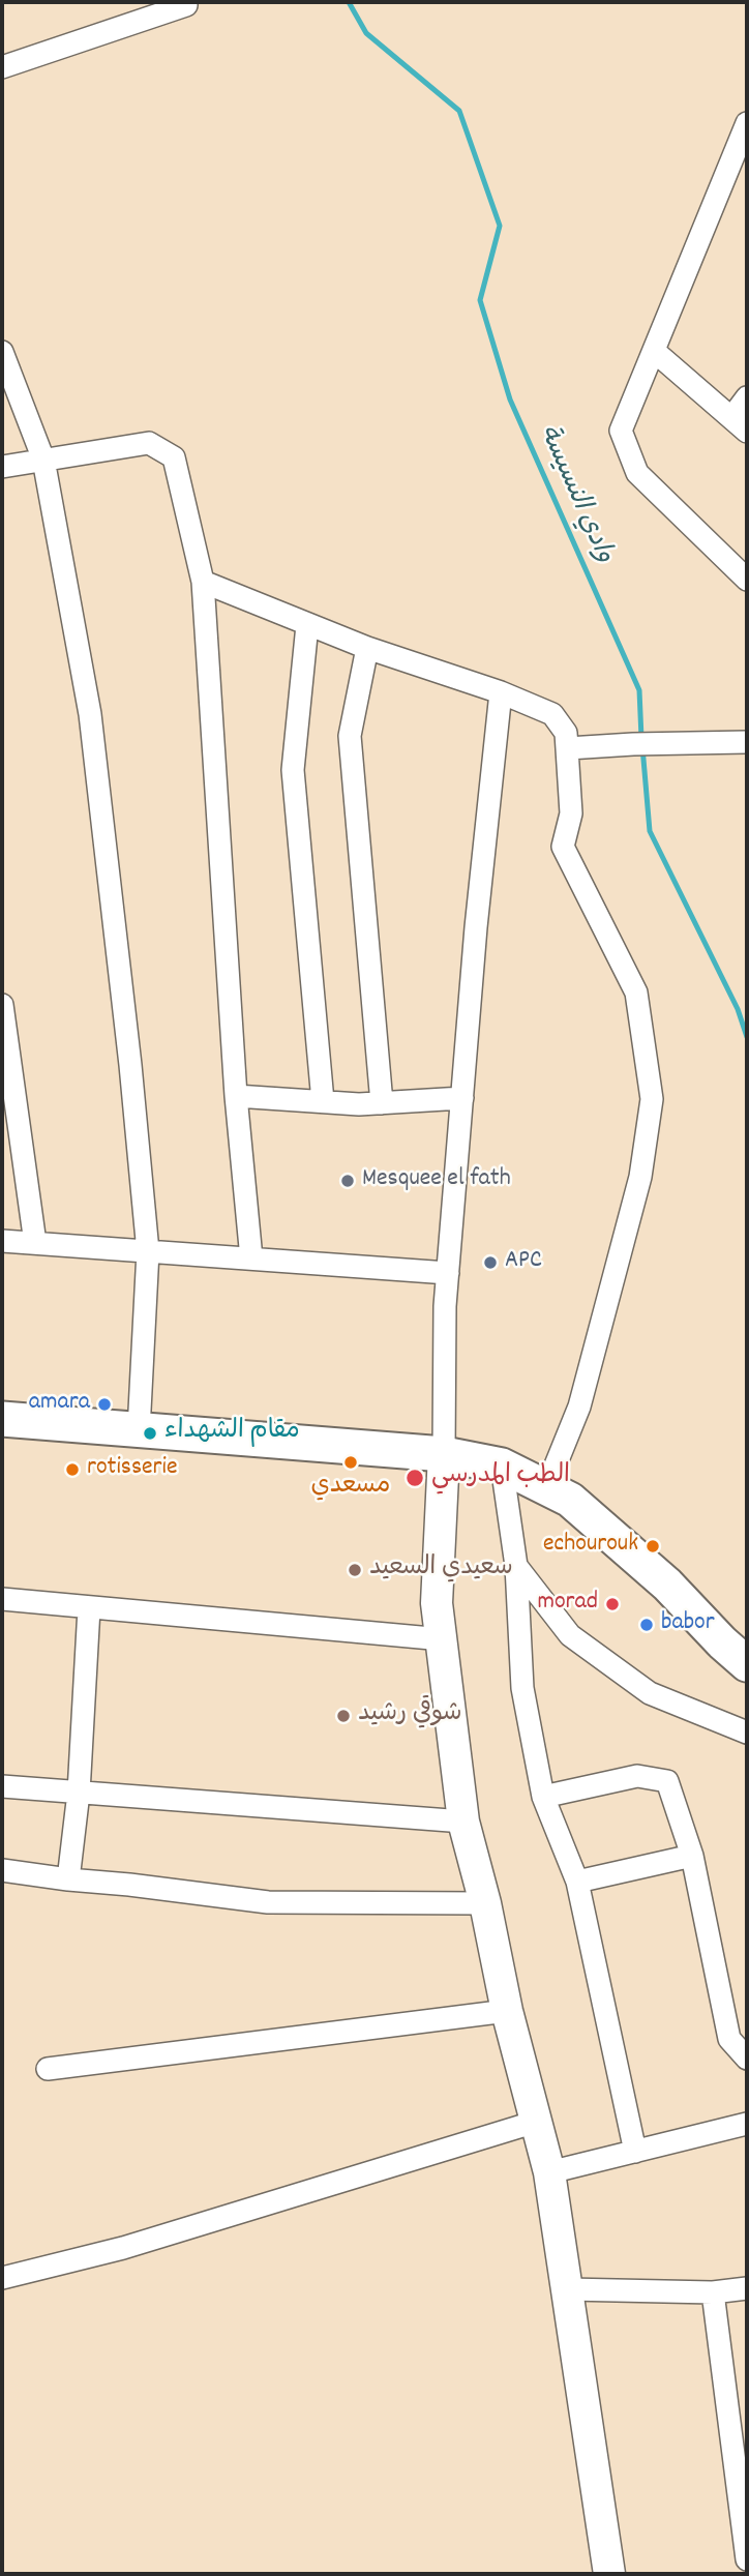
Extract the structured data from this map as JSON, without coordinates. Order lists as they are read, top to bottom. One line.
{"water":["وادي النسيسة"],"places":["Mesquee el fath","APC","amara","مقام الشهداء","مسعدي","rotisserie","الطب المدرسي","echourouk","سعيدي السعيد","morad","babor","شوقي رشيد"]}
